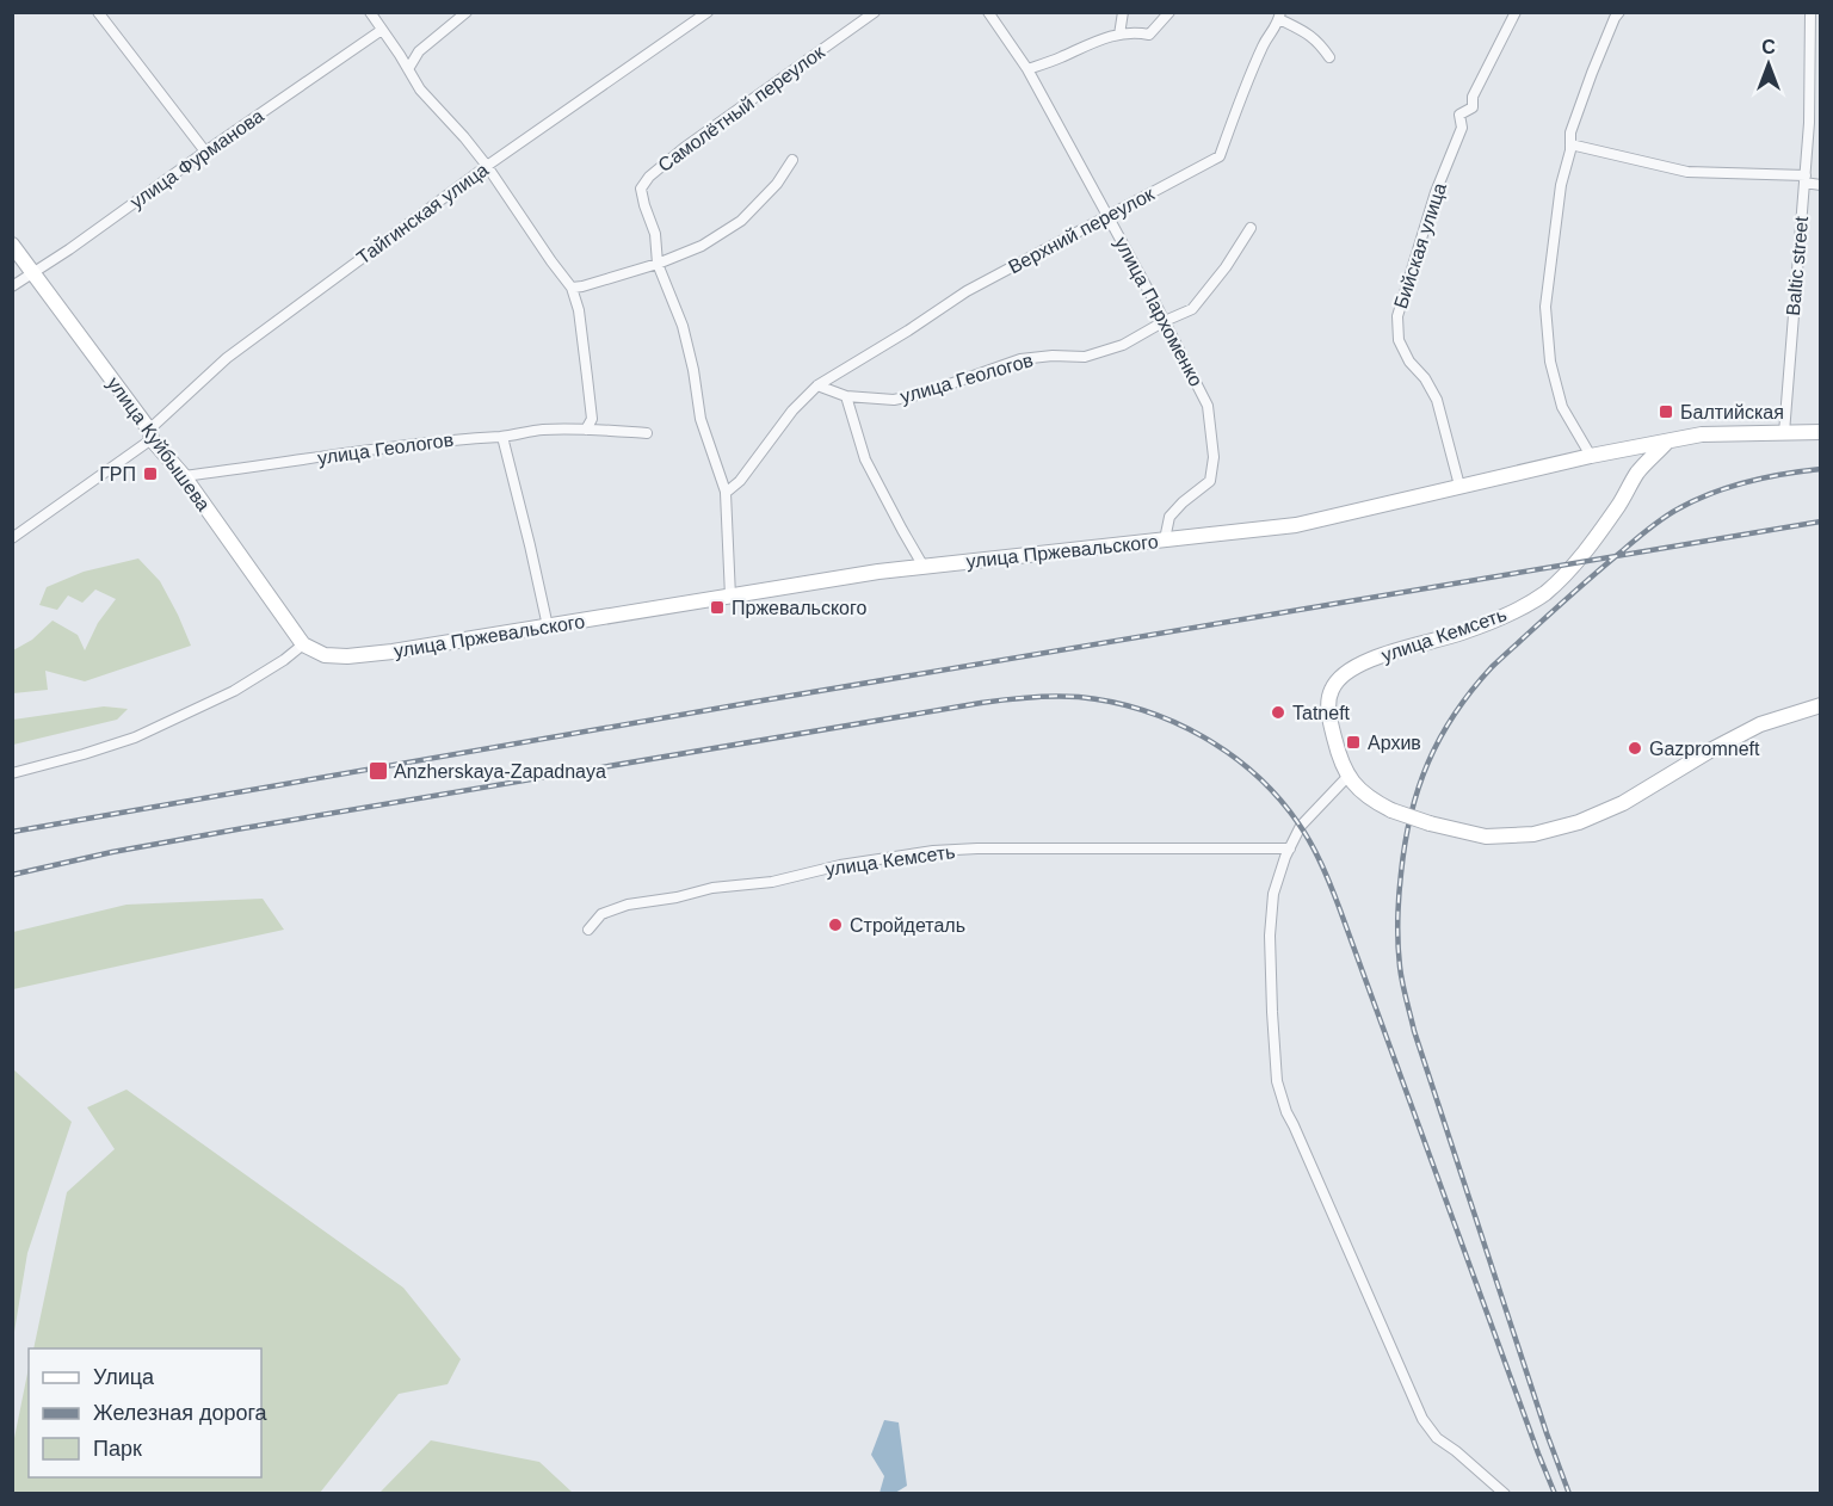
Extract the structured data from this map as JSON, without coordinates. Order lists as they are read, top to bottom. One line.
{"streets":{"street":["Самолётный переулок","улица Фурманова","Тайгинская улица","Верхний переулок","Бийская улица","Baltic street","улица Пархоменко","улица Геологов","улица Куйбышева","улица Пржевальского","улица Кемсеть"]},"crossings":[["Самолётный переулок","улица Пржевальского"],["улица Фурманова","улица Куйбышева"],["Тайгинская улица","улица Куйбышева"],["Верхний переулок","улица Пархоменко"],["Верхний переулок","улица Геологов"],["Бийская улица","улица Пржевальского"],["Baltic street","улица Пржевальского"],["улица Пархоменко","улица Геологов"],["улица Пархоменко","улица Пржевальского"],["улица Геологов","улица Куйбышева"],["улица Куйбышева","улица Пржевальского"],["улица Пржевальского","улица Кемсеть"]],"places":{"transit":["Балтийская","ГРП","Пржевальского","Архив","Anzherskaya-Zapadnaya"],"other":["Tatneft","Gazpromneft","Стройдеталь"]},"legend":["Улица","Железная дорога","Парк"],"north":"top"}
